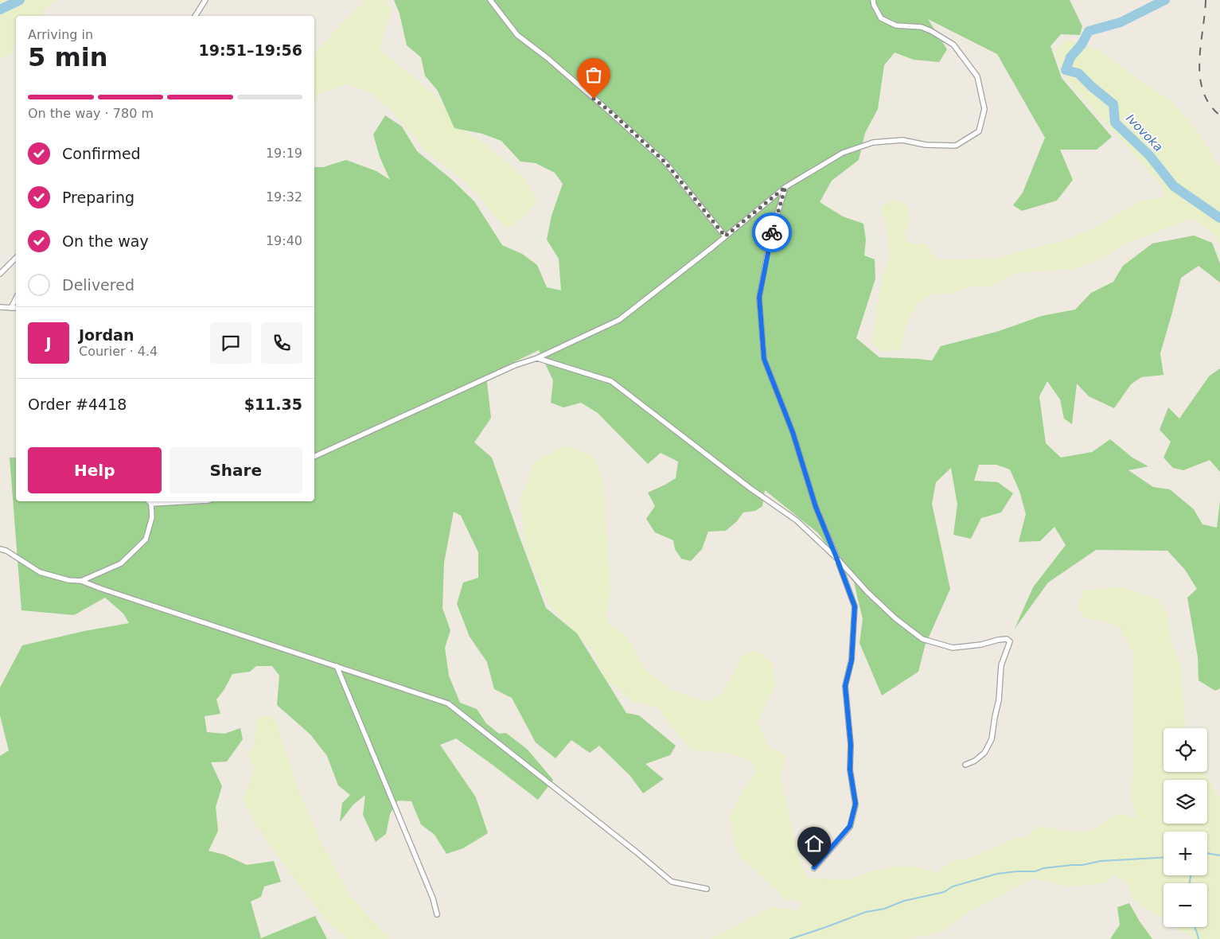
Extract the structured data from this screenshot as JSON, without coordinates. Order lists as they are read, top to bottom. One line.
{"water":["Ivovoka"],"page":{"heading":["5 min","Arriving in","19:51–19:56"],"panel":["Jordan","Courier · 4.4","Order #4418","$11.35"],"bar":"On the way · 780 m","list":[["Confirmed","19:19"],["Preparing","19:32"],["On the way","19:40"],"Delivered"],"round":"J","buttons":["Help","Share"],"map_buttons":["+","−"]}}
